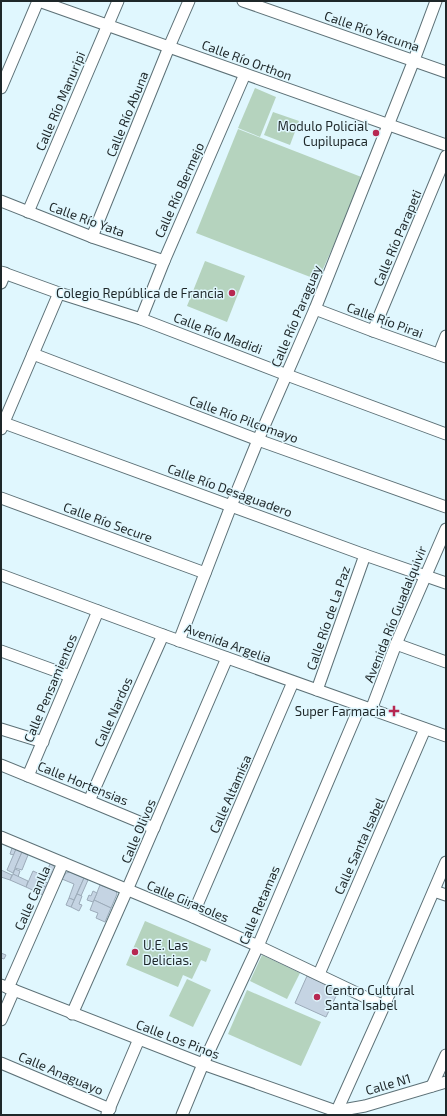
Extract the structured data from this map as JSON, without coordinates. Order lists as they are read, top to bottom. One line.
{"streets":{"street":["Calle Río Yacuma","Calle Río Orthon","Calle Río Manuripi","Calle Río Abuna","Calle Río Bermejo","Calle Río Yata","Calle Río Parapeti","Calle Río Paraguay","Calle Río Pirai","Calle Río Madidi","Calle Río Pilcomayo","Calle Río Desaguadero","Calle Río Secure","Avenida Río Guadalquivir","Calle Río de La Paz","Avenida Argelia","Calle Pensamientos","Calle Nardos","Calle Hortensias","Calle Altamisa","Calle Olivos","Calle Santa Isabel","Calle Canlla","Calle Girasoles","Calle Retamas","Calle Los Pinos","Calle Anaguayo","Calle N1"]},"crossings":[["Calle Río Yacuma","Calle Río Paraguay"],["Calle Río Orthon","Calle Río Manuripi"],["Calle Río Orthon","Calle Río Abuna"],["Calle Río Orthon","Calle Río Bermejo"],["Calle Río Orthon","Calle Río Paraguay"],["Calle Río Manuripi","Calle Río Yata"],["Calle Río Abuna","Calle Río Yata"],["Calle Río Bermejo","Calle Río Yata"],["Calle Río Bermejo","Calle Río Madidi"],["Calle Río Parapeti","Calle Río Pirai"],["Calle Río Paraguay","Calle Río Pirai"],["Calle Río Paraguay","Calle Río Madidi"],["Calle Río Paraguay","Calle Río Pilcomayo"],["Calle Río Paraguay","Calle Río Desaguadero"],["Calle Río Paraguay","Calle Río Secure"],["Calle Río Paraguay","Avenida Argelia"],["Calle Río Desaguadero","Avenida Río Guadalquivir"],["Calle Río Desaguadero","Calle Río de La Paz"],["Avenida Río Guadalquivir","Avenida Argelia"],["Calle Río de La Paz","Avenida Argelia"],["Avenida Argelia","Calle Pensamientos"],["Avenida Argelia","Calle Nardos"],["Avenida Argelia","Calle Altamisa"],["Avenida Argelia","Calle Olivos"],["Avenida Argelia","Calle Santa Isabel"],["Avenida Argelia","Calle Retamas"],["Calle Pensamientos","Calle Hortensias"],["Calle Nardos","Calle Hortensias"],["Calle Hortensias","Calle Olivos"],["Calle Altamisa","Calle Girasoles"],["Calle Olivos","Calle Girasoles"],["Calle Olivos","Calle Los Pinos"],["Calle Santa Isabel","Calle Girasoles"],["Calle Canlla","Calle Girasoles"],["Calle Canlla","Calle Los Pinos"],["Calle Girasoles","Calle Retamas"],["Calle Retamas","Calle Los Pinos"],["Calle Los Pinos","Calle N1"]],"places":{"other":["Modulo Policial Cupilupaca","Colegio República de Francia","U.E. Las Delicias.","Centro Cultural Santa Isabel"],"health":["Super Farmacia"]}}
